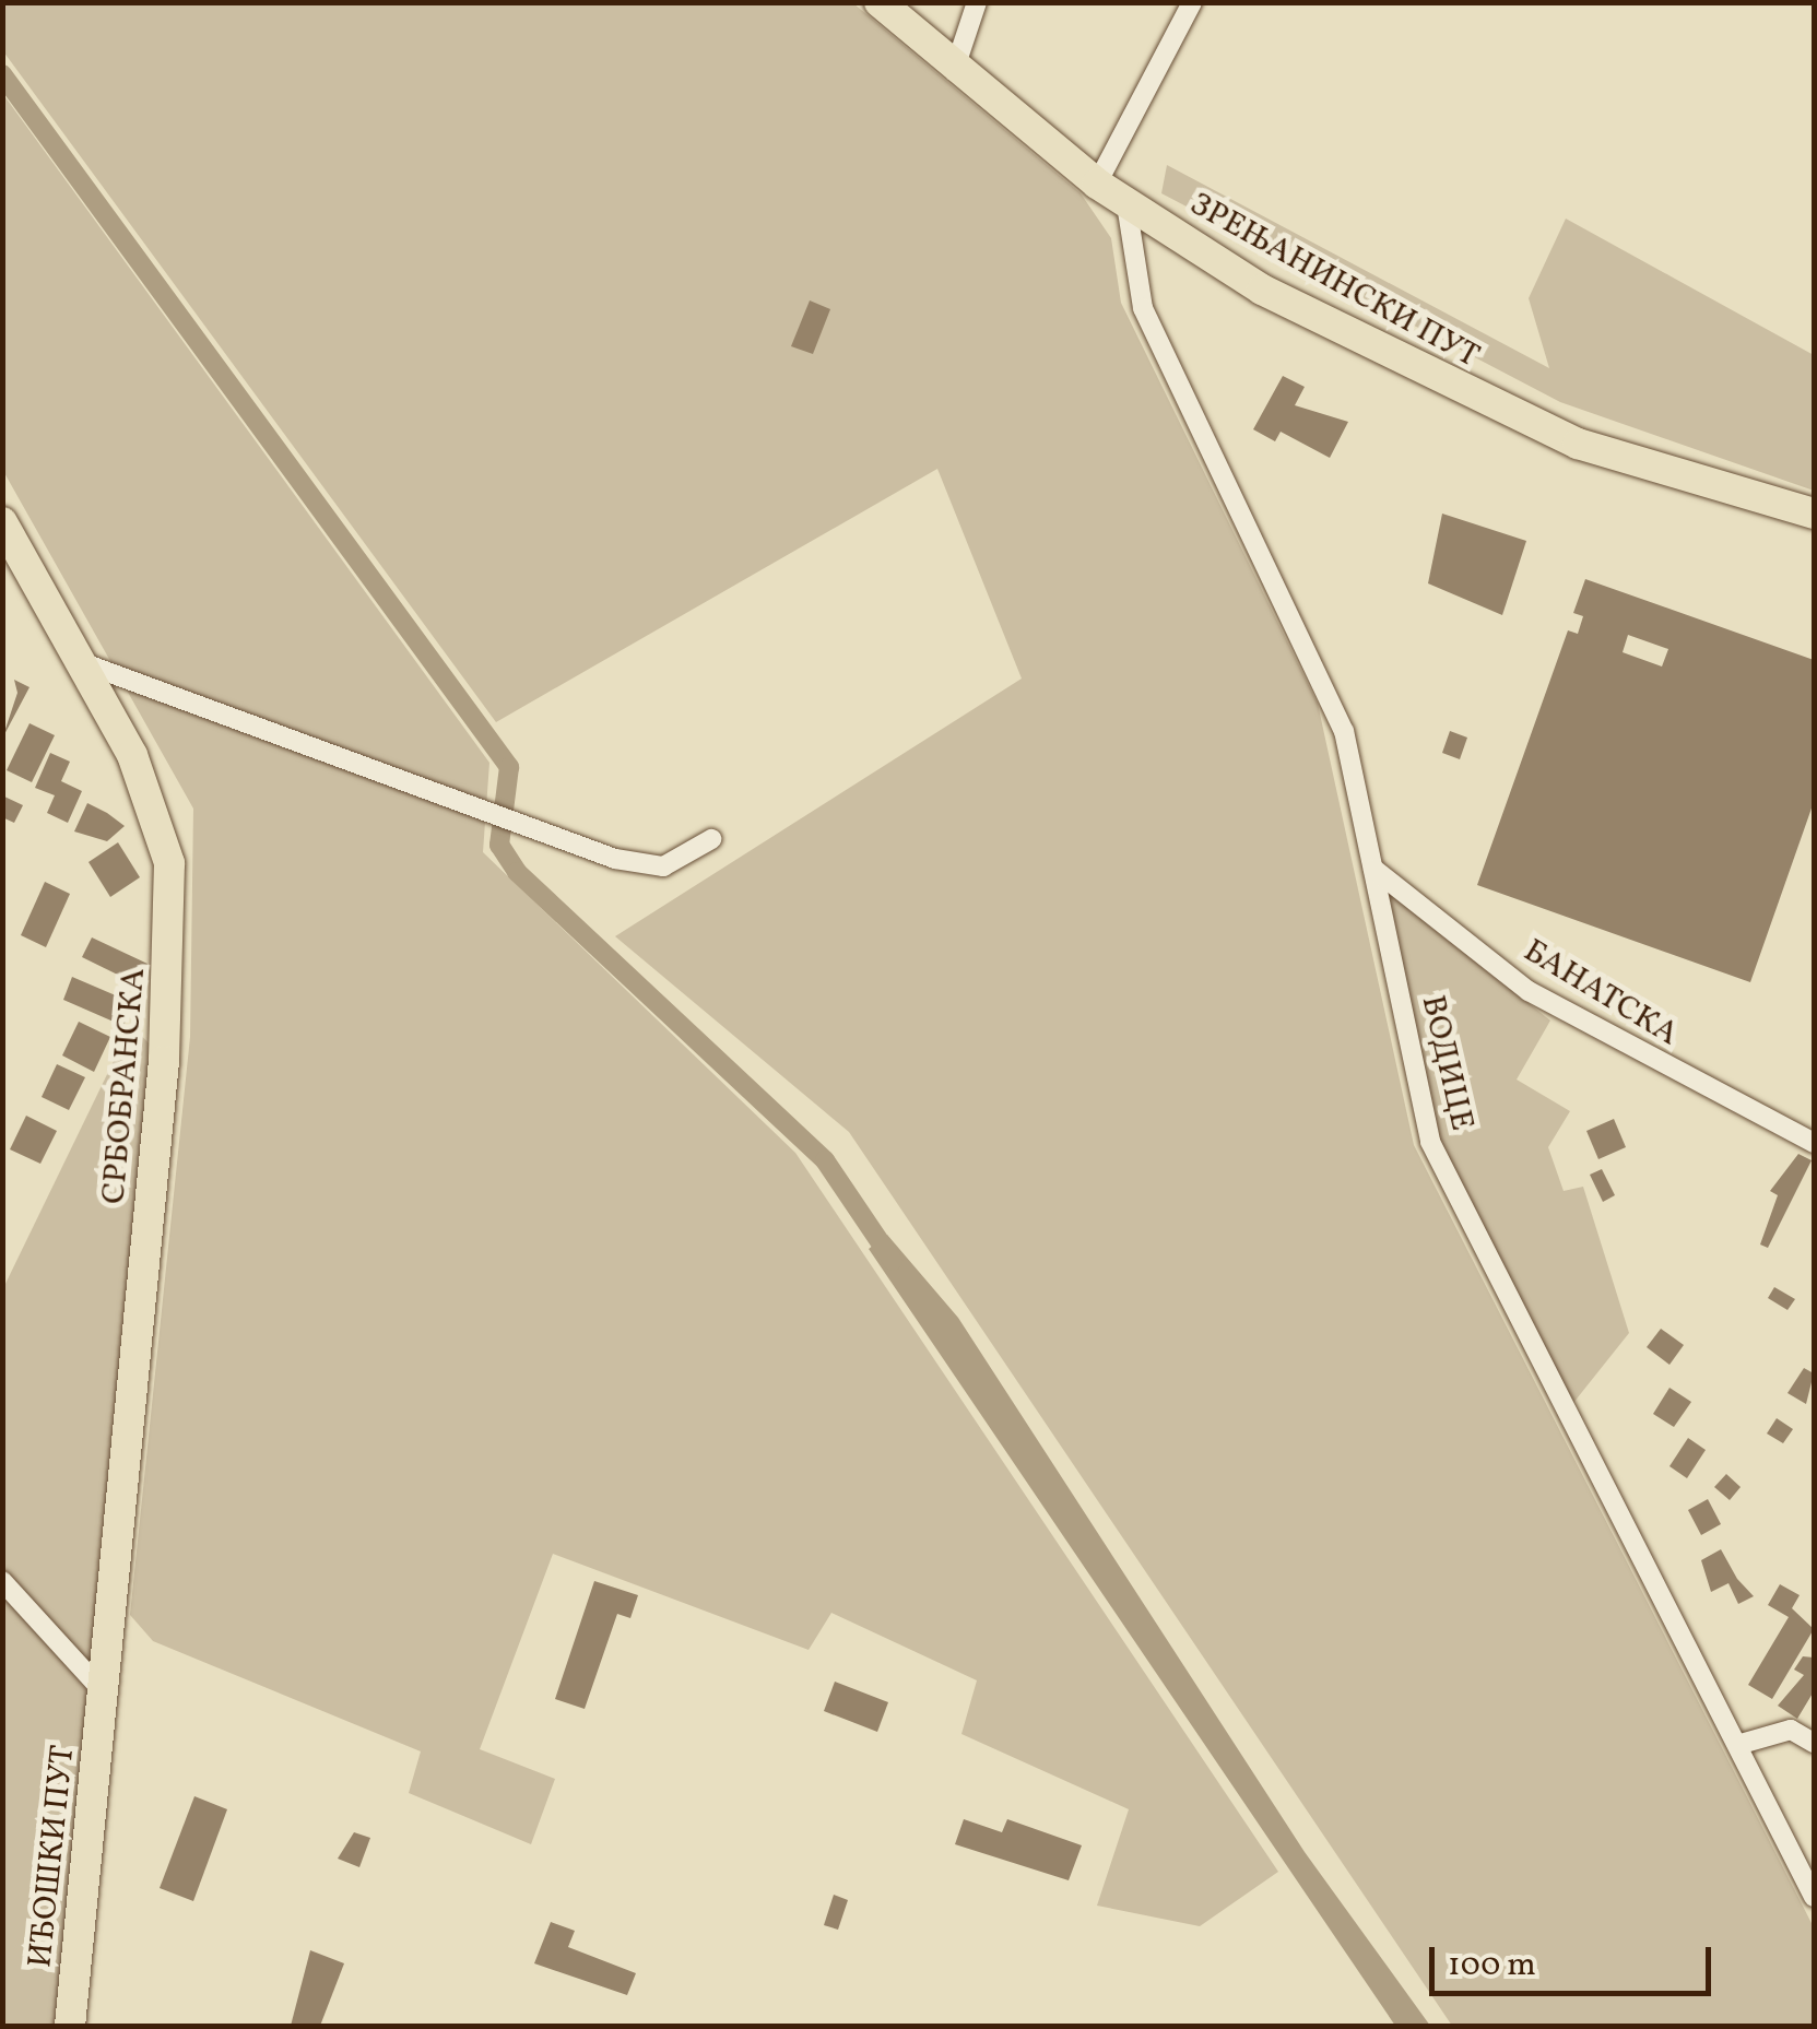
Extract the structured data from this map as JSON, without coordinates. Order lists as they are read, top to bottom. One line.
{"streets":{"main road":["ЗРЕЊАНИНСКИ ПУТ","СРБОБРАНСКА","ИЂОШКИ ПУТ"],"street":["БАНАТСКА","ВОДИЦЕ"]},"crossings":[["ЗРЕЊАНИНСКИ ПУТ","ВОДИЦЕ"],["БАНАТСКА","ВОДИЦЕ"],["СРБОБРАНСКА","ИЂОШКИ ПУТ"]],"scale_bar":"100 m"}
